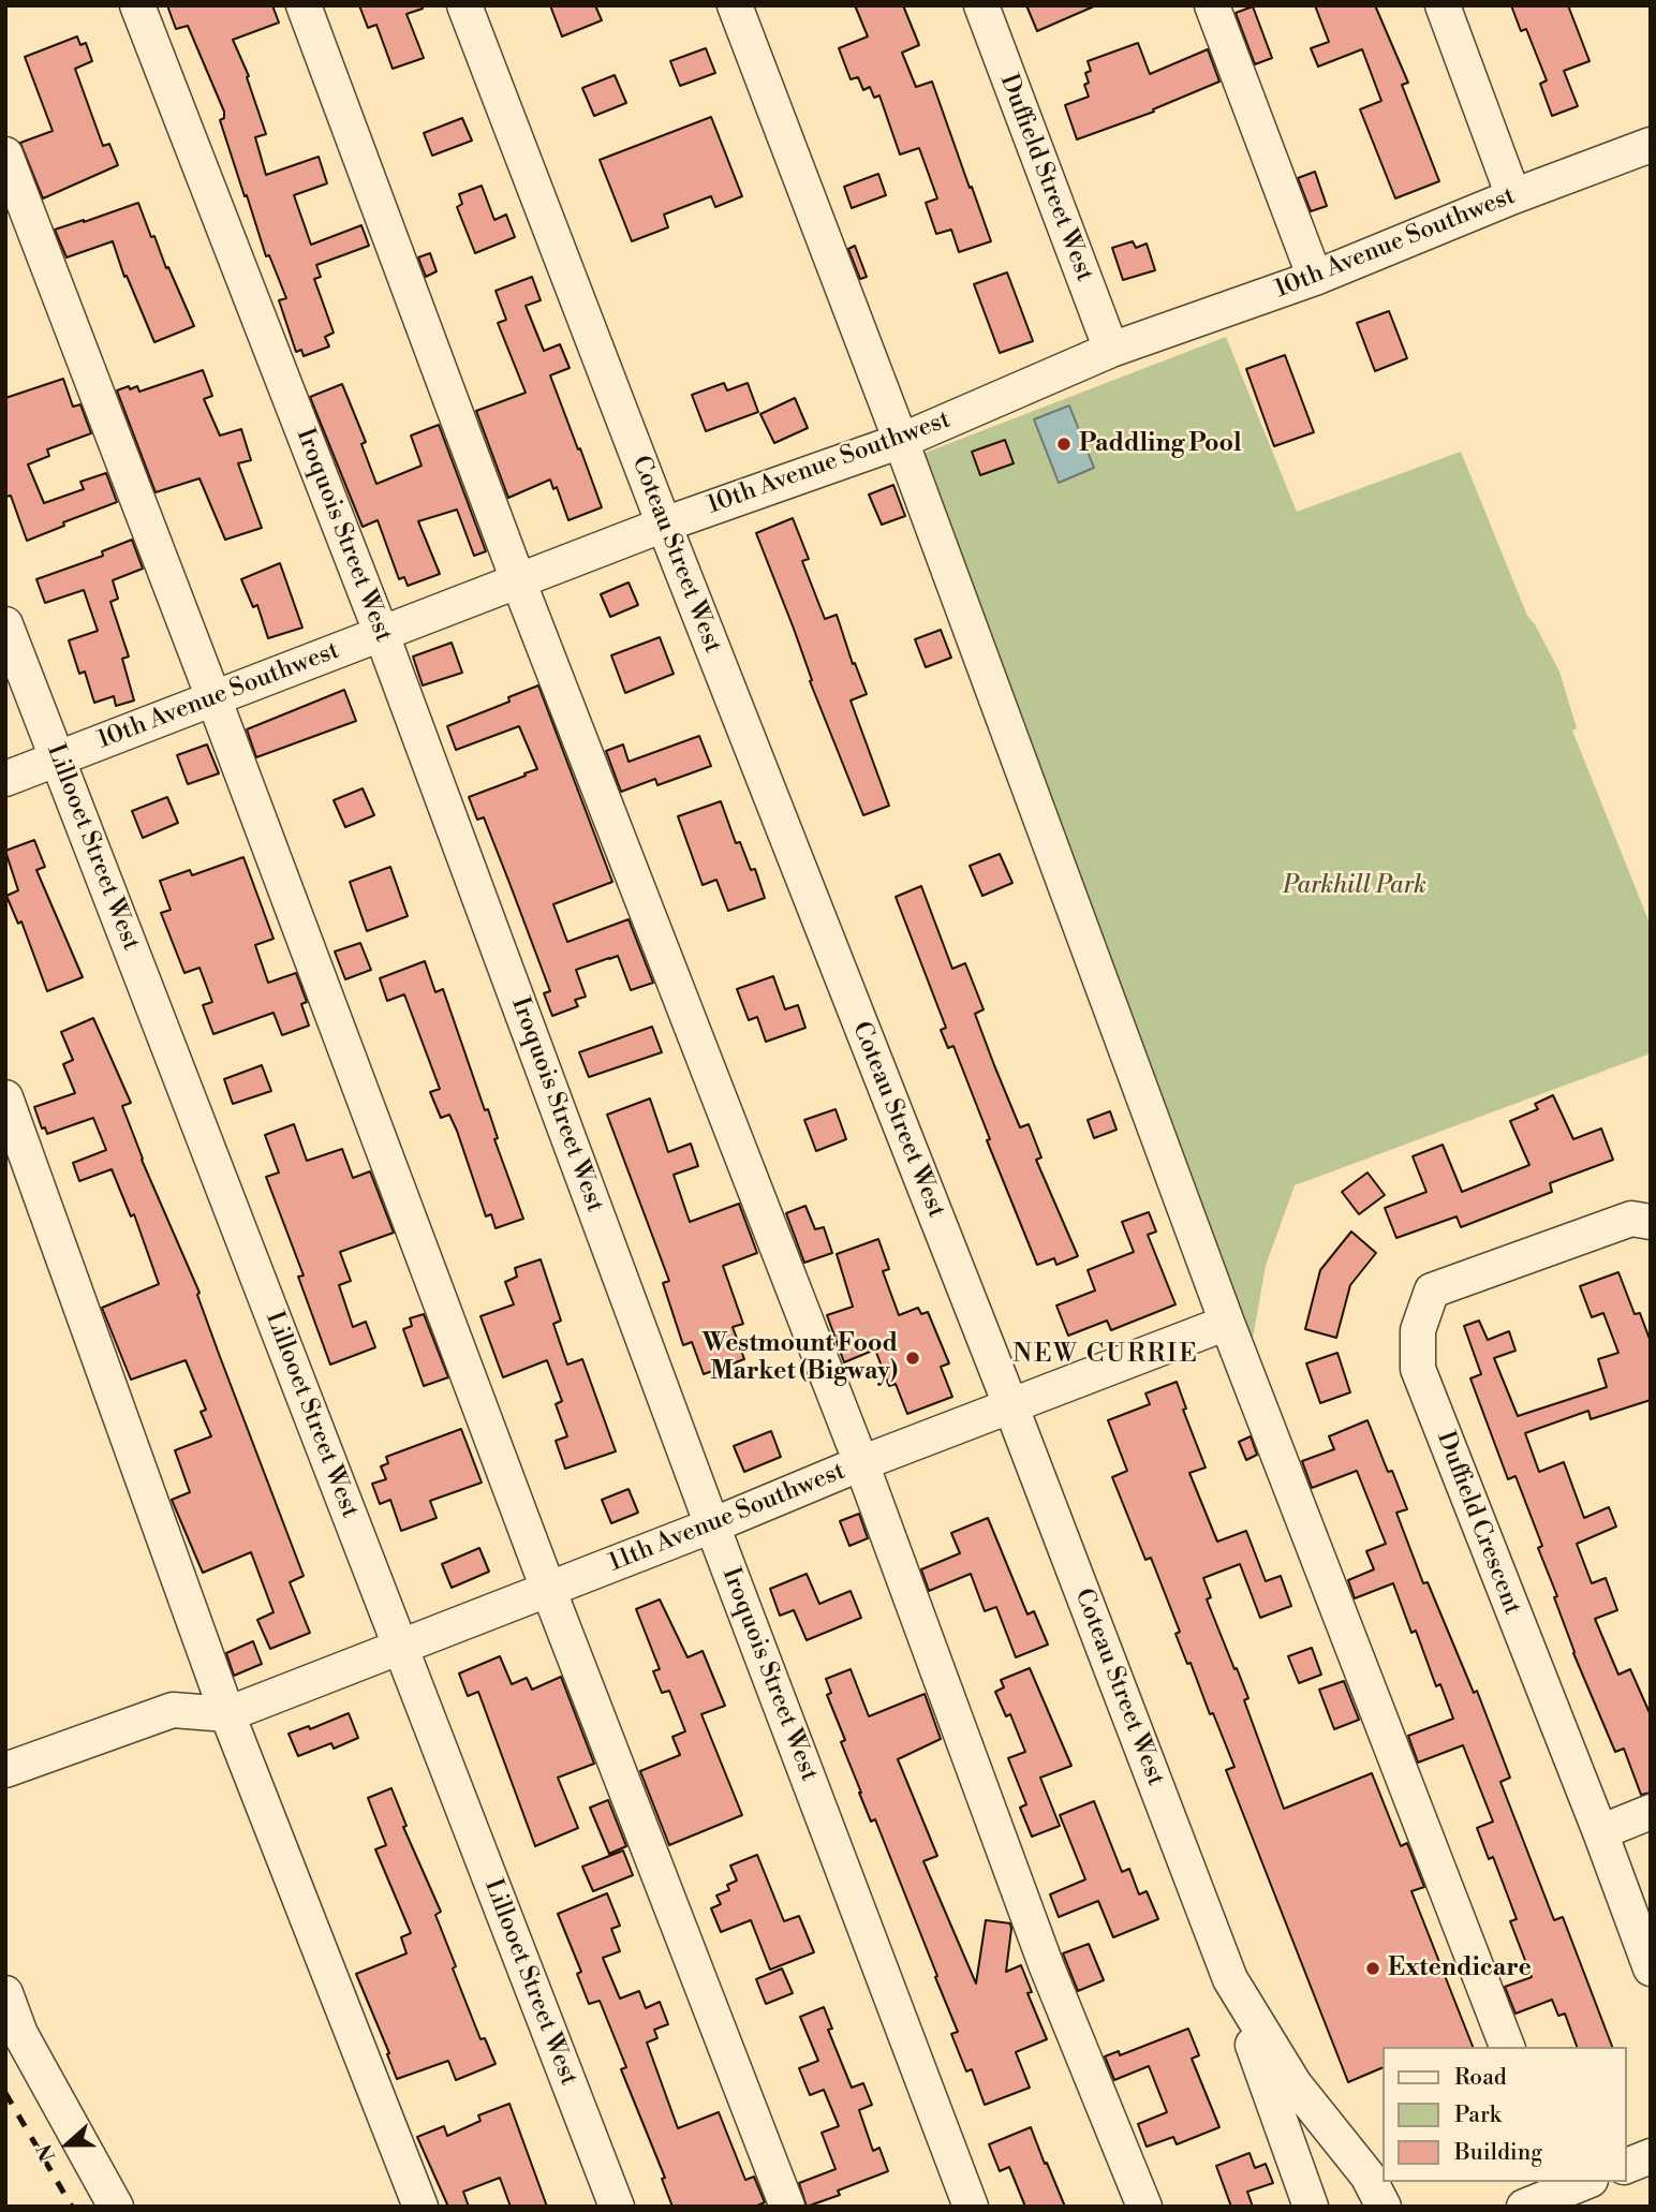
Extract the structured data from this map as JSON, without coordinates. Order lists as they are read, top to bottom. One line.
{"streets":{"street":["Duffield Street West","10th Avenue Southwest","Iroquois Street West","Coteau Street West","Lillooet Street West","11th Avenue Southwest","Duffield Crescent"]},"crossings":[["Duffield Street West","10th Avenue Southwest"],["10th Avenue Southwest","Iroquois Street West"],["10th Avenue Southwest","Coteau Street West"],["10th Avenue Southwest","Lillooet Street West"],["Iroquois Street West","11th Avenue Southwest"],["Coteau Street West","11th Avenue Southwest"],["Lillooet Street West","11th Avenue Southwest"]],"districts":["NEW CURRIE"],"parks":["Parkhill Park"],"places":["Paddling Pool","Westmount Food Market (Bigway)","Extendicare"],"legend":["Road","Park","Building"],"north":"left"}
